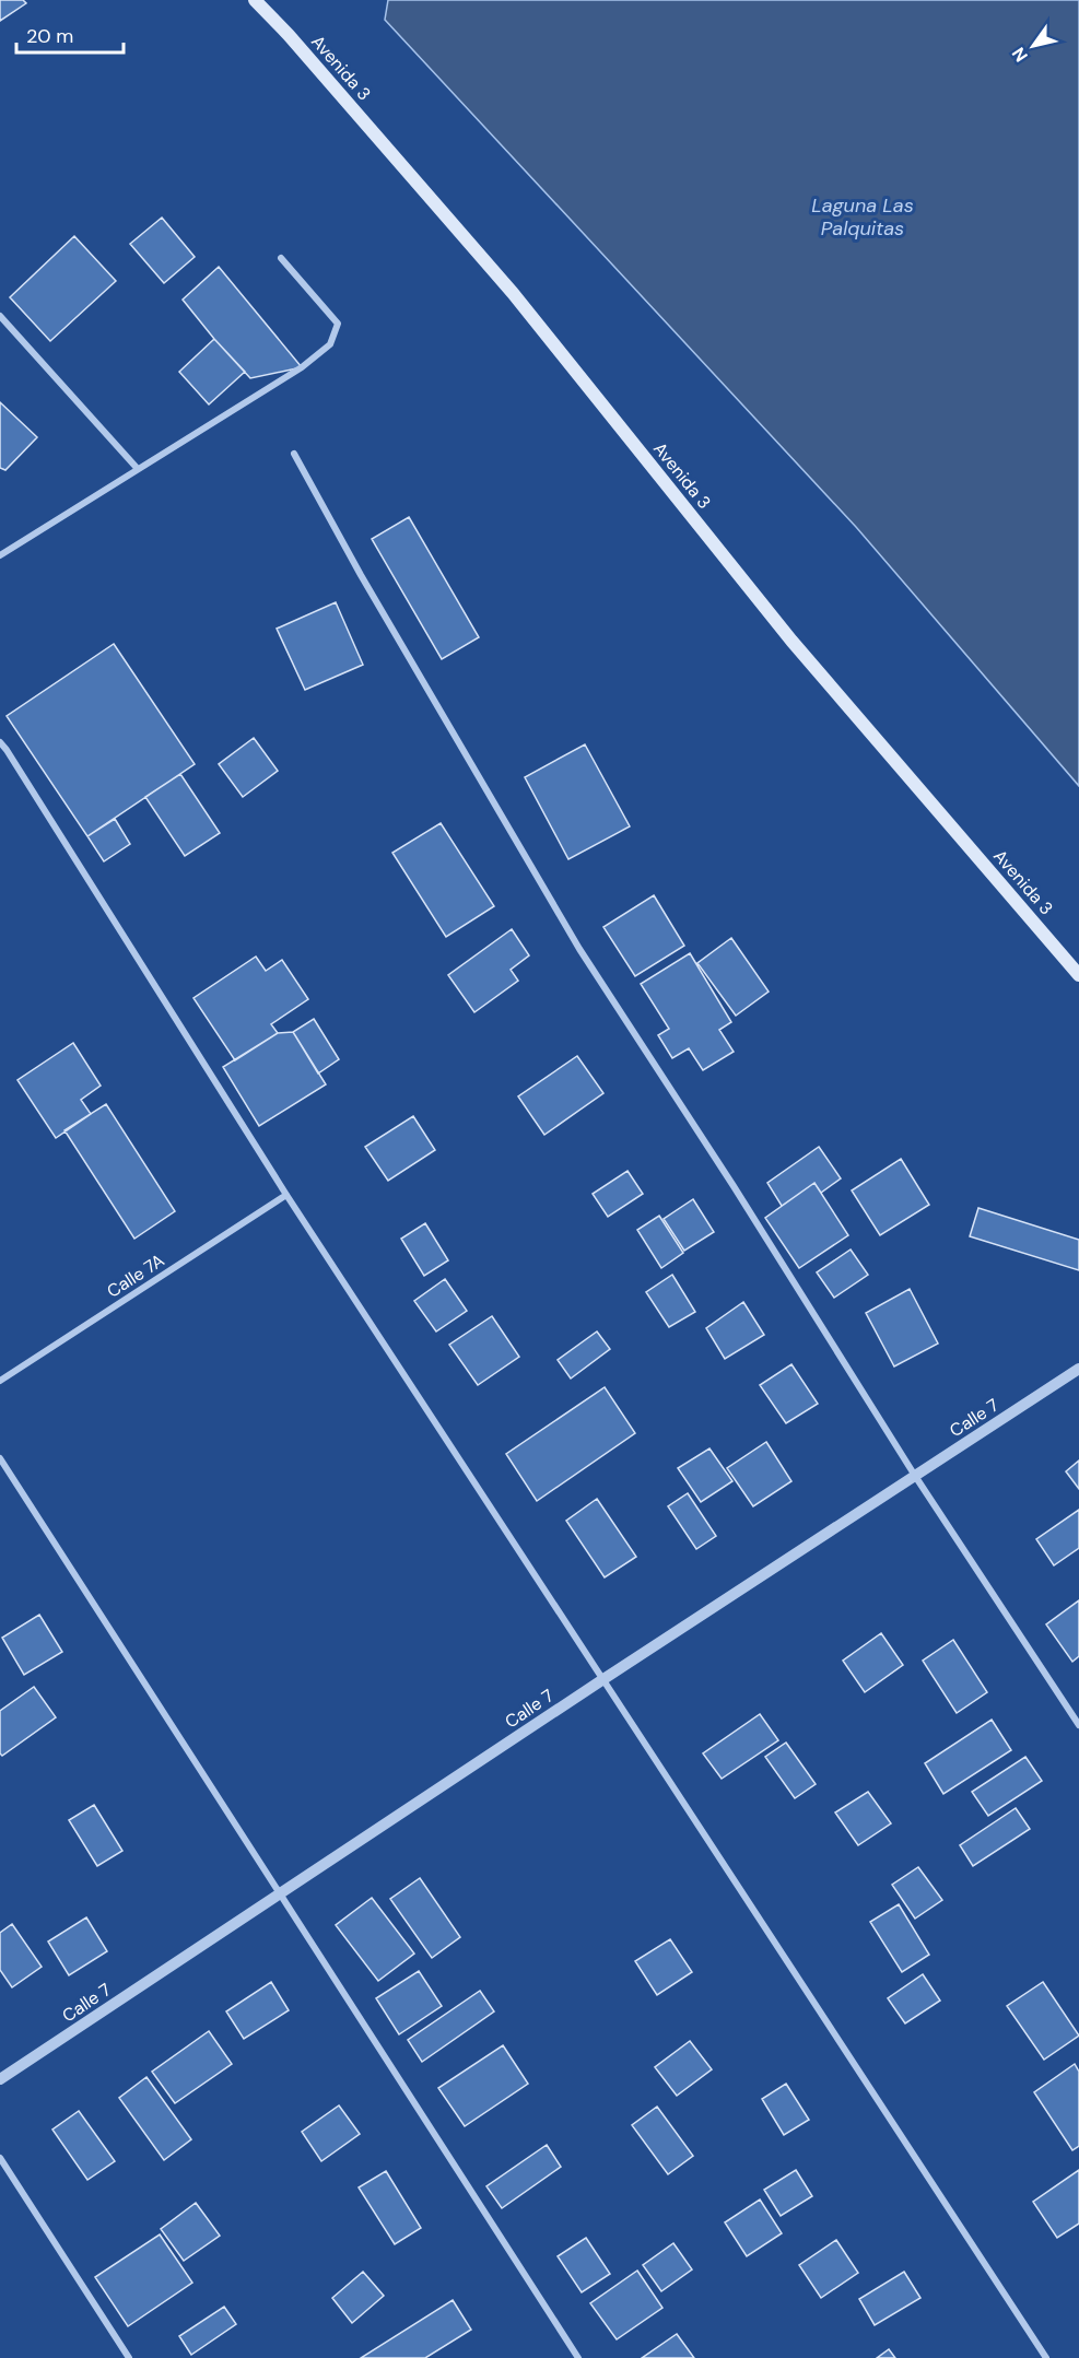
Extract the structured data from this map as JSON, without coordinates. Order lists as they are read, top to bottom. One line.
{"streets":{"main road":["Avenida 3"],"street":["Calle 7A","Calle 7"]},"water":["Laguna Las Palquitas"],"scale_bar":"20 m","north":"bottom left"}
